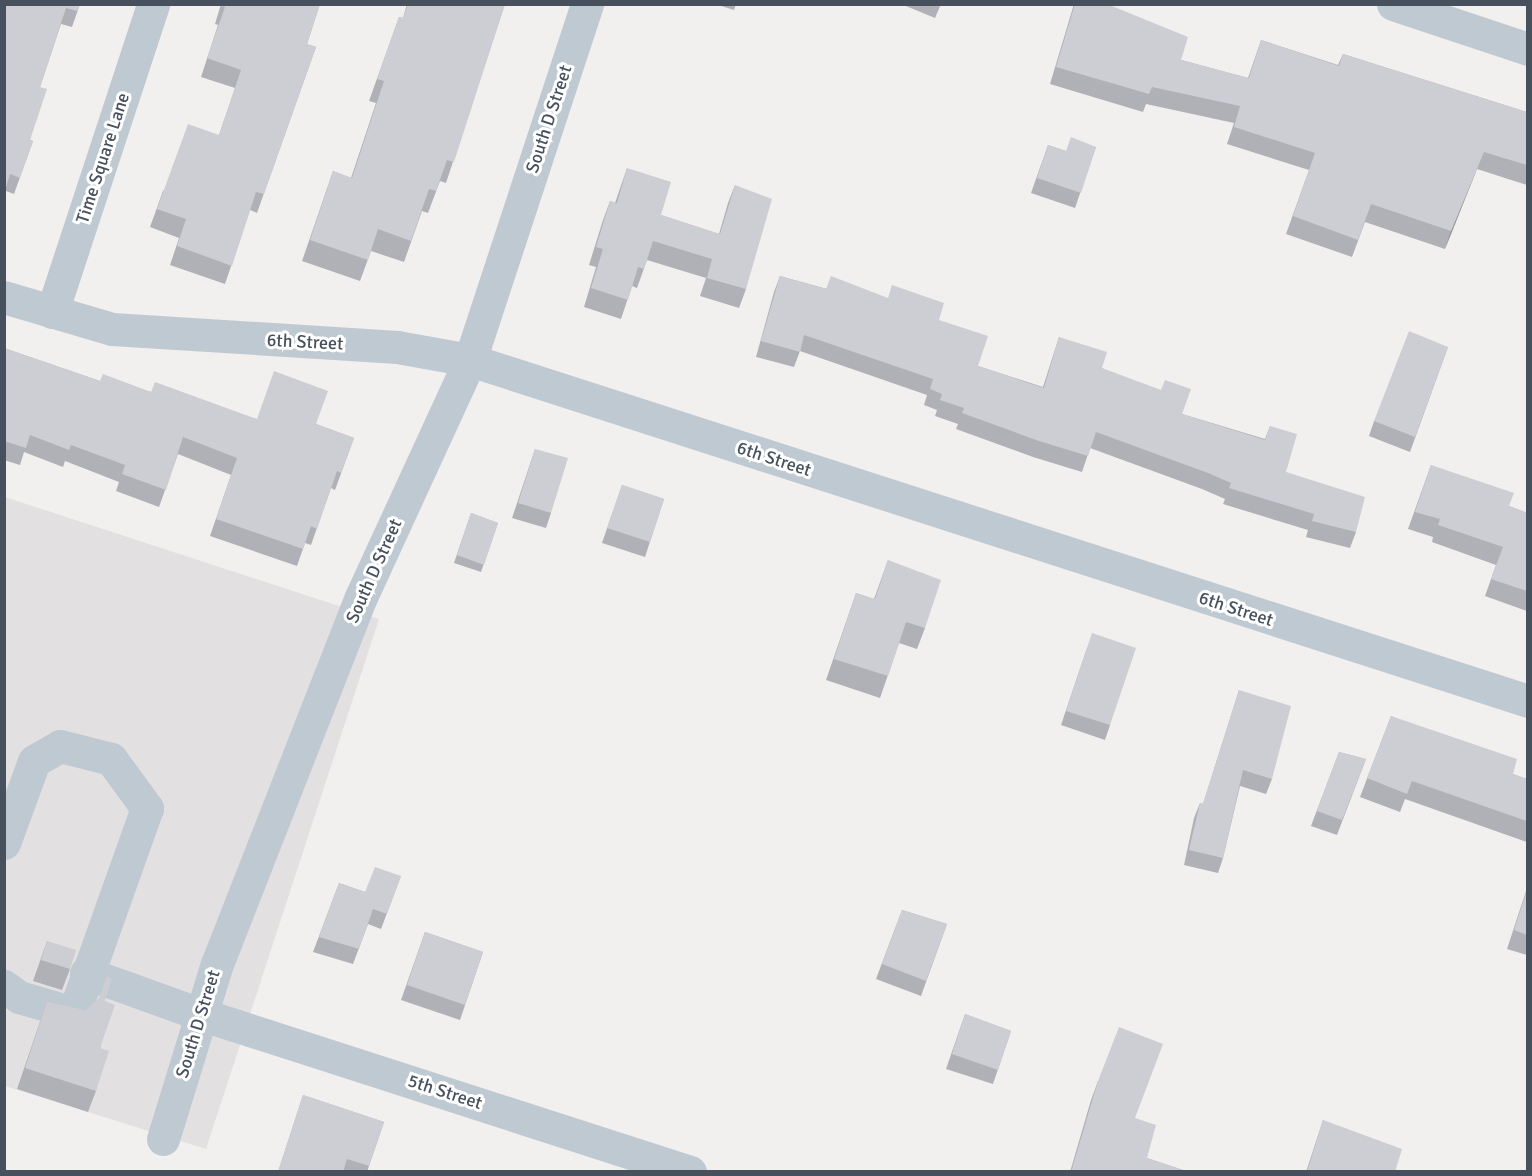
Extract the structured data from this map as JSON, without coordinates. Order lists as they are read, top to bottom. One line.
{"streets":{"street":["South D Street","Time Square Lane","6th Street","5th Street"]},"crossings":[["South D Street","6th Street"],["South D Street","5th Street"],["Time Square Lane","6th Street"]]}
